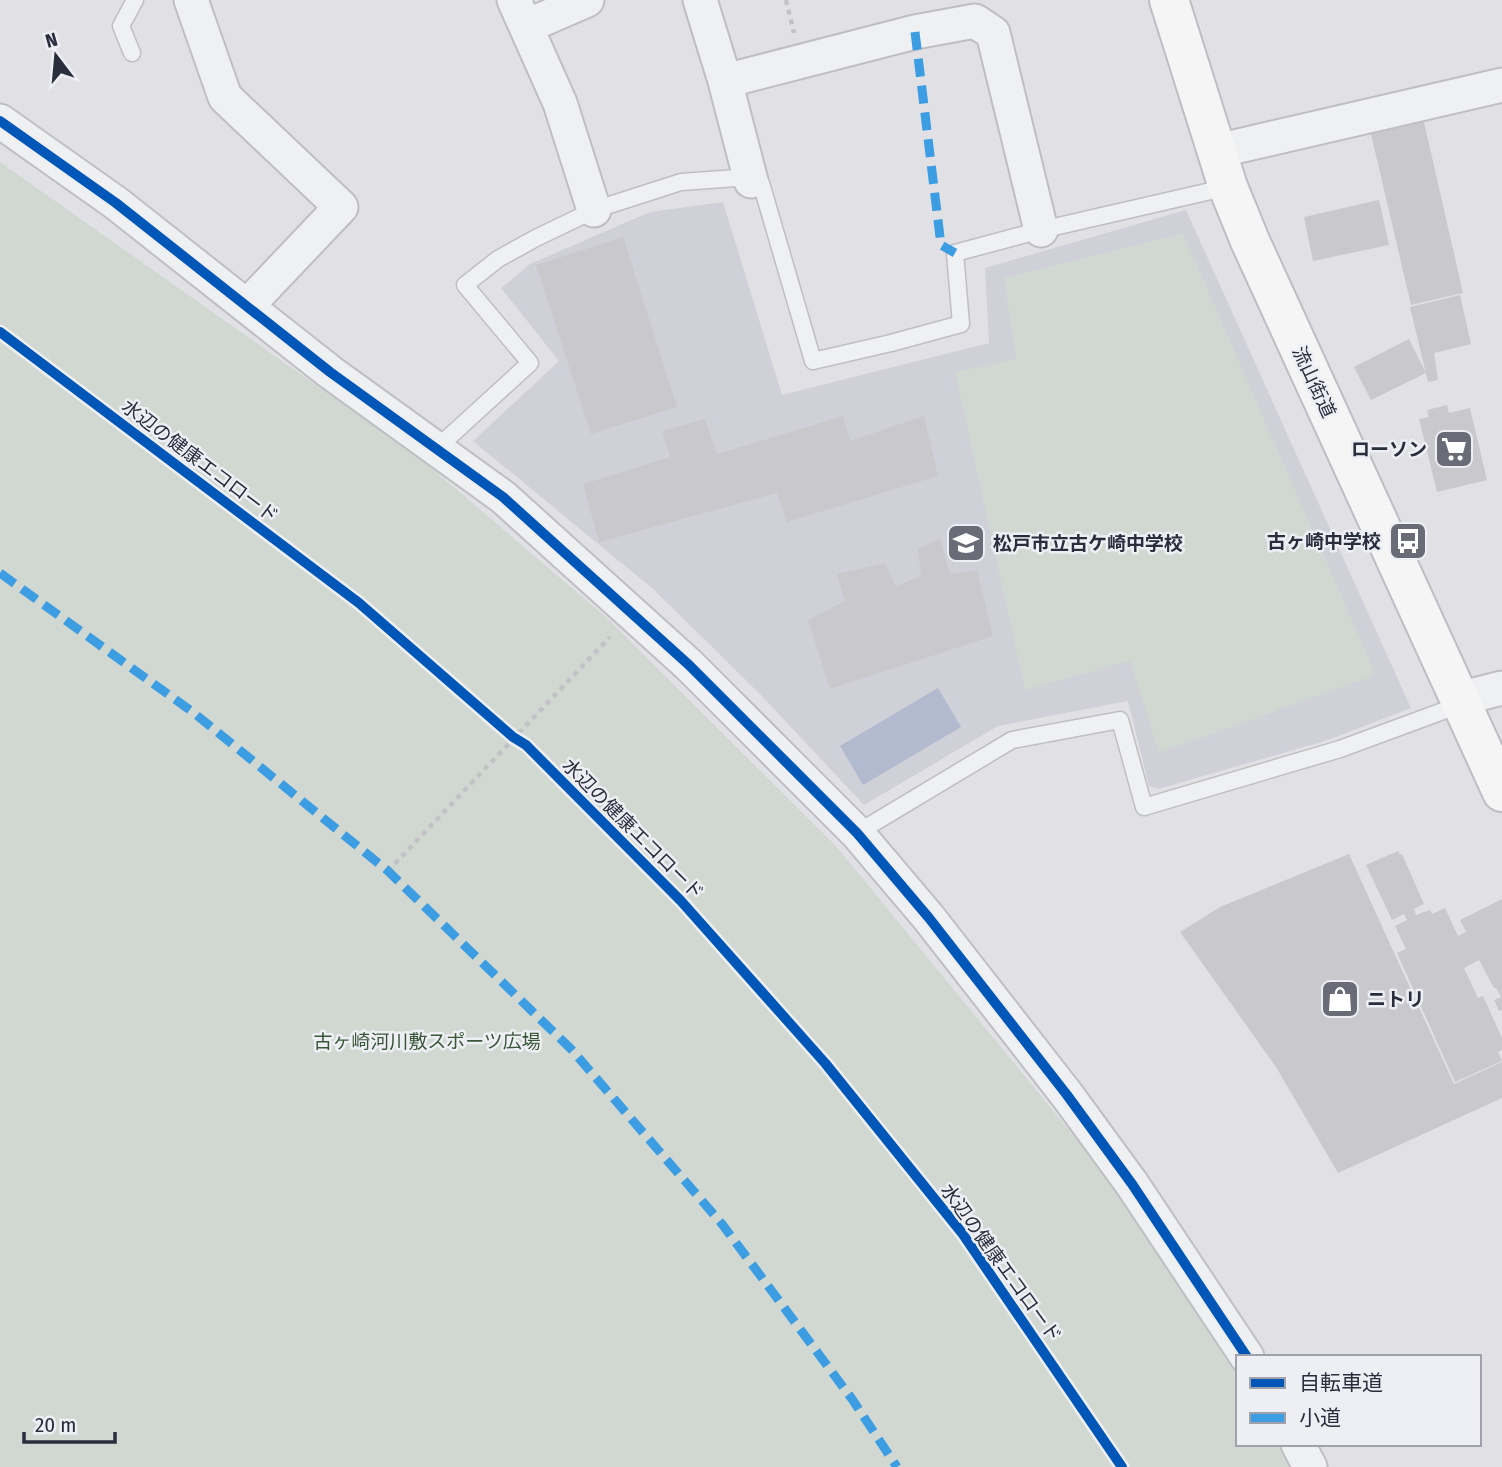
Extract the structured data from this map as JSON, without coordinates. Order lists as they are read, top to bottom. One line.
{"streets":{"main road":["流山街道"],"cycle path":["水辺の健康エコロード"]},"parks":["古ヶ崎河川敷スポーツ広場"],"places":{"supermarket":["ローソン"],"bus stop":["古ヶ崎中学校"],"school or university":["松戸市立古ケ崎中学校"],"shop":["ニトリ"]},"legend":["自転車道","小道"],"scale_bar":"20 m","north":"top"}
